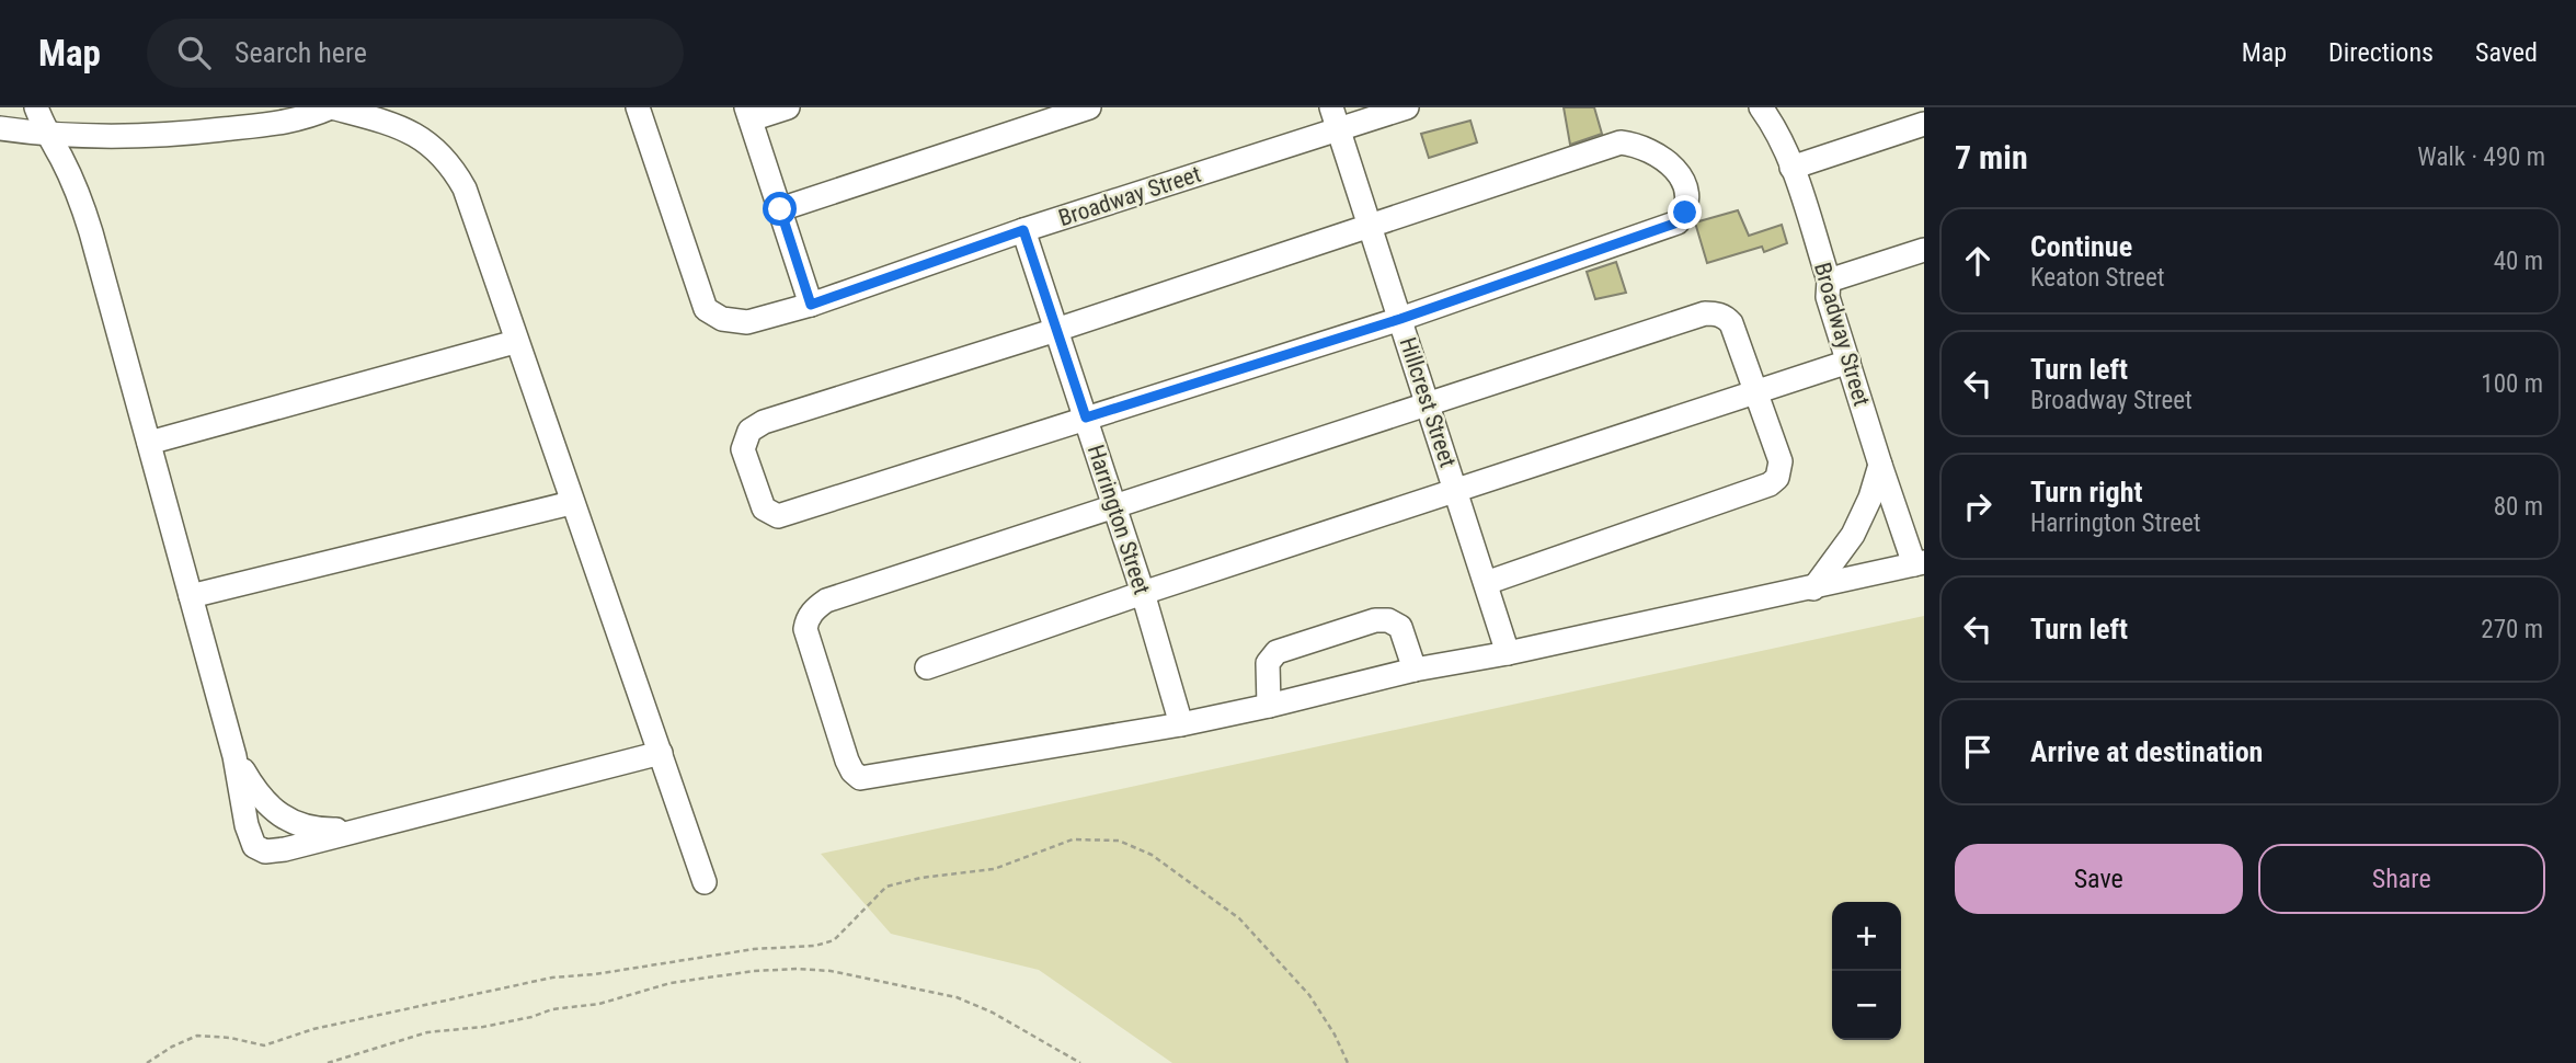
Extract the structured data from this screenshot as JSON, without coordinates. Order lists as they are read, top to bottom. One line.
{"streets":{"street":["Broadway Street","Hillcrest Street","Harrington Street"]},"crossings":[["Broadway Street","Hillcrest Street"],["Broadway Street","Harrington Street"]],"page":{"header":"Map","search":"Search here","nav":["Map","Directions","Saved"],"heading":["7 min","Walk · 490 m"],"list":[["Continue","Keaton Street","40 m"],["Turn left","Broadway Street","100 m"],["Turn right","Harrington Street","80 m"],["Turn left","270 m"],"Arrive at destination"],"buttons":["Save","Share"],"map_buttons":["+","−"]}}
